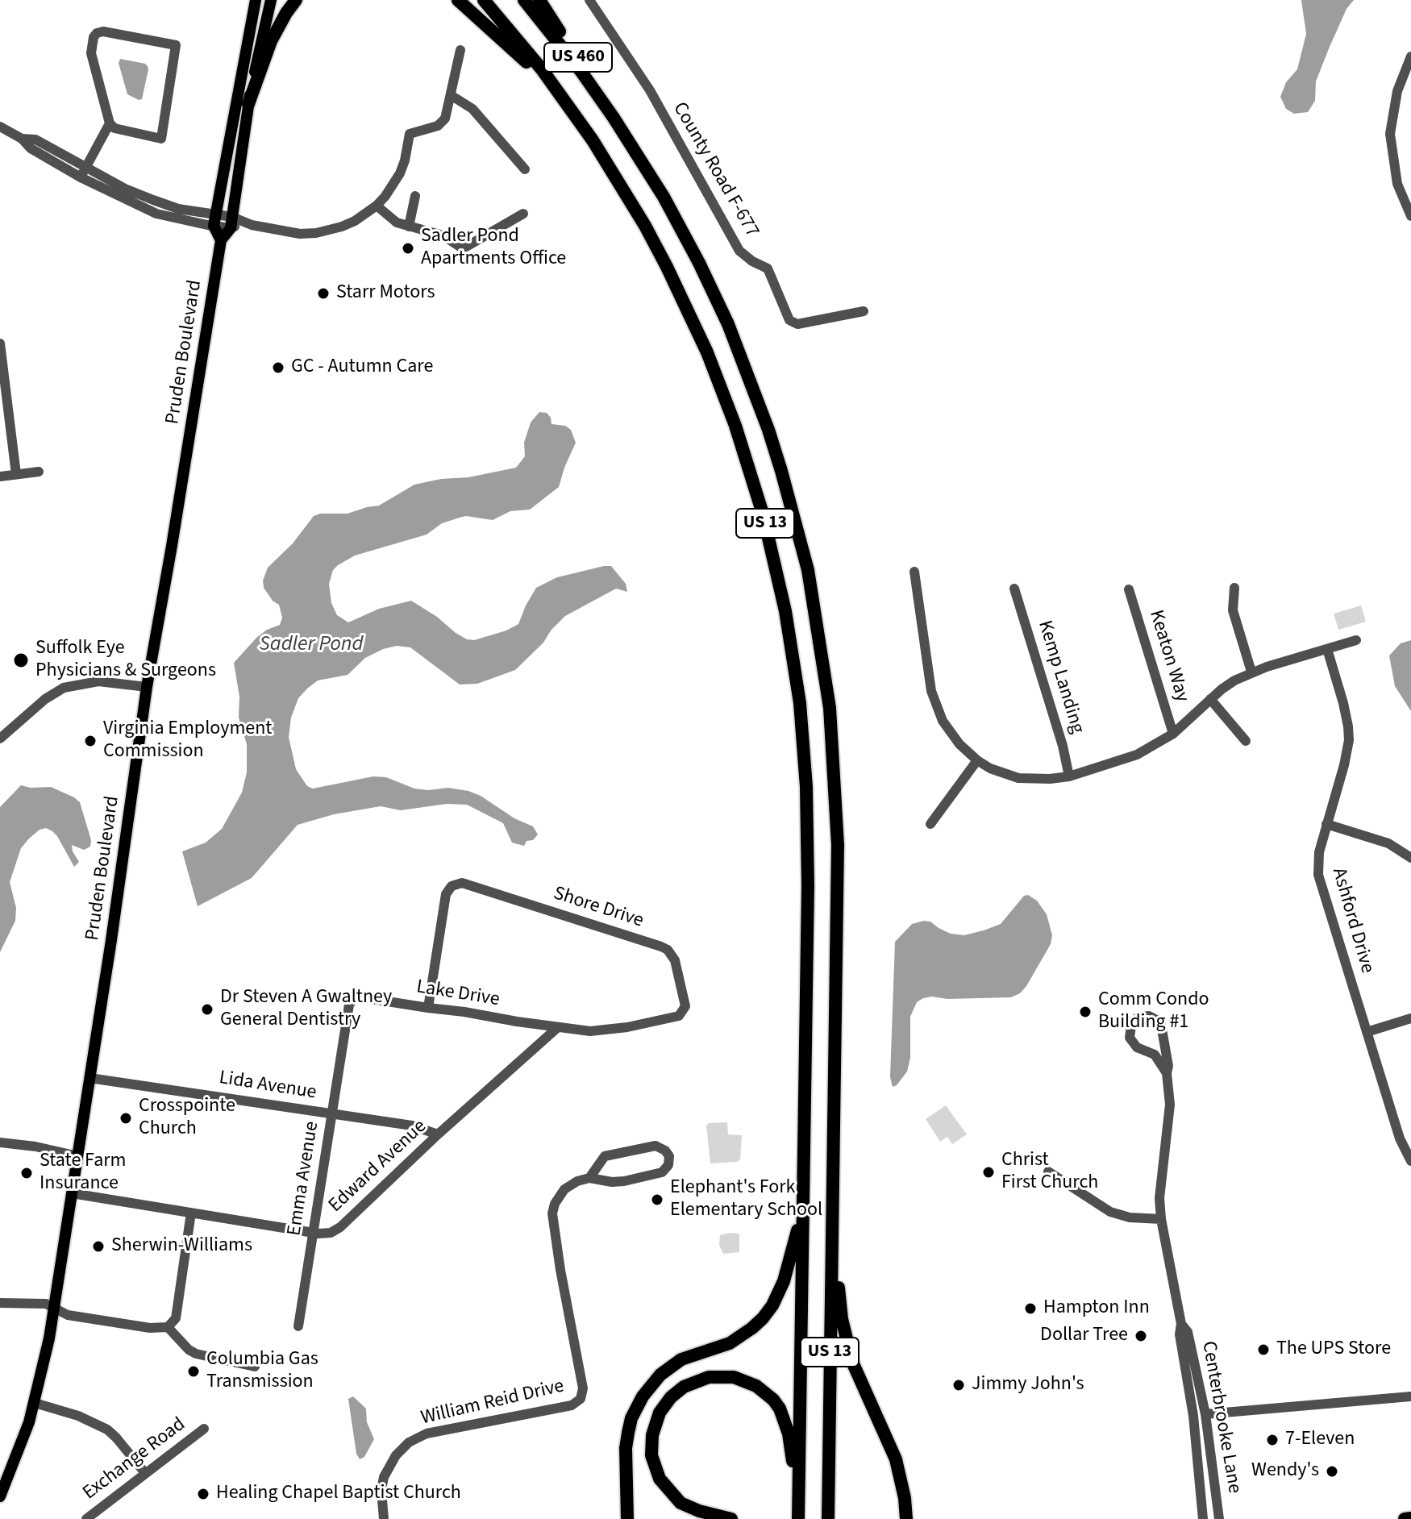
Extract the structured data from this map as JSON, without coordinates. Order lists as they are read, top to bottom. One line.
{"streets":{"highway":["US 460","US 13"],"main road":["Pruden Boulevard"],"street":["County Road F-677","Keaton Way","Kemp Landing","Shore Drive","Ashford Drive","Lake Drive","Lida Avenue","Edward Avenue","Emma Avenue","William Reid Drive","Centerbrooke Lane","Exchange Road"]},"crossings":[["US 460","US 13"],["Pruden Boulevard","Lida Avenue"],["Pruden Boulevard","Edward Avenue"],["Shore Drive","Lake Drive"],["Shore Drive","Edward Avenue"],["Lake Drive","Edward Avenue"],["Lake Drive","Emma Avenue"],["Lida Avenue","Edward Avenue"],["Lida Avenue","Emma Avenue"],["Edward Avenue","Emma Avenue"]],"water":["Sadler Pond"],"places":["Sadler Pond Apartments Office","Starr Motors","GC - Autumn Care","Suffolk Eye Physicians & Surgeons","Virginia Employment Commission","Dr Steven A Gwaltney General Dentistry","Comm Condo Building #1","Crosspointe Church","Christ First Church","State Farm Insurance","Elephant's Fork Elementary School","Sherwin-Williams","Hampton Inn","Dollar Tree","The UPS Store","Columbia Gas Transmission","Jimmy John's","7-Eleven","Wendy's","Healing Chapel Baptist Church"]}
